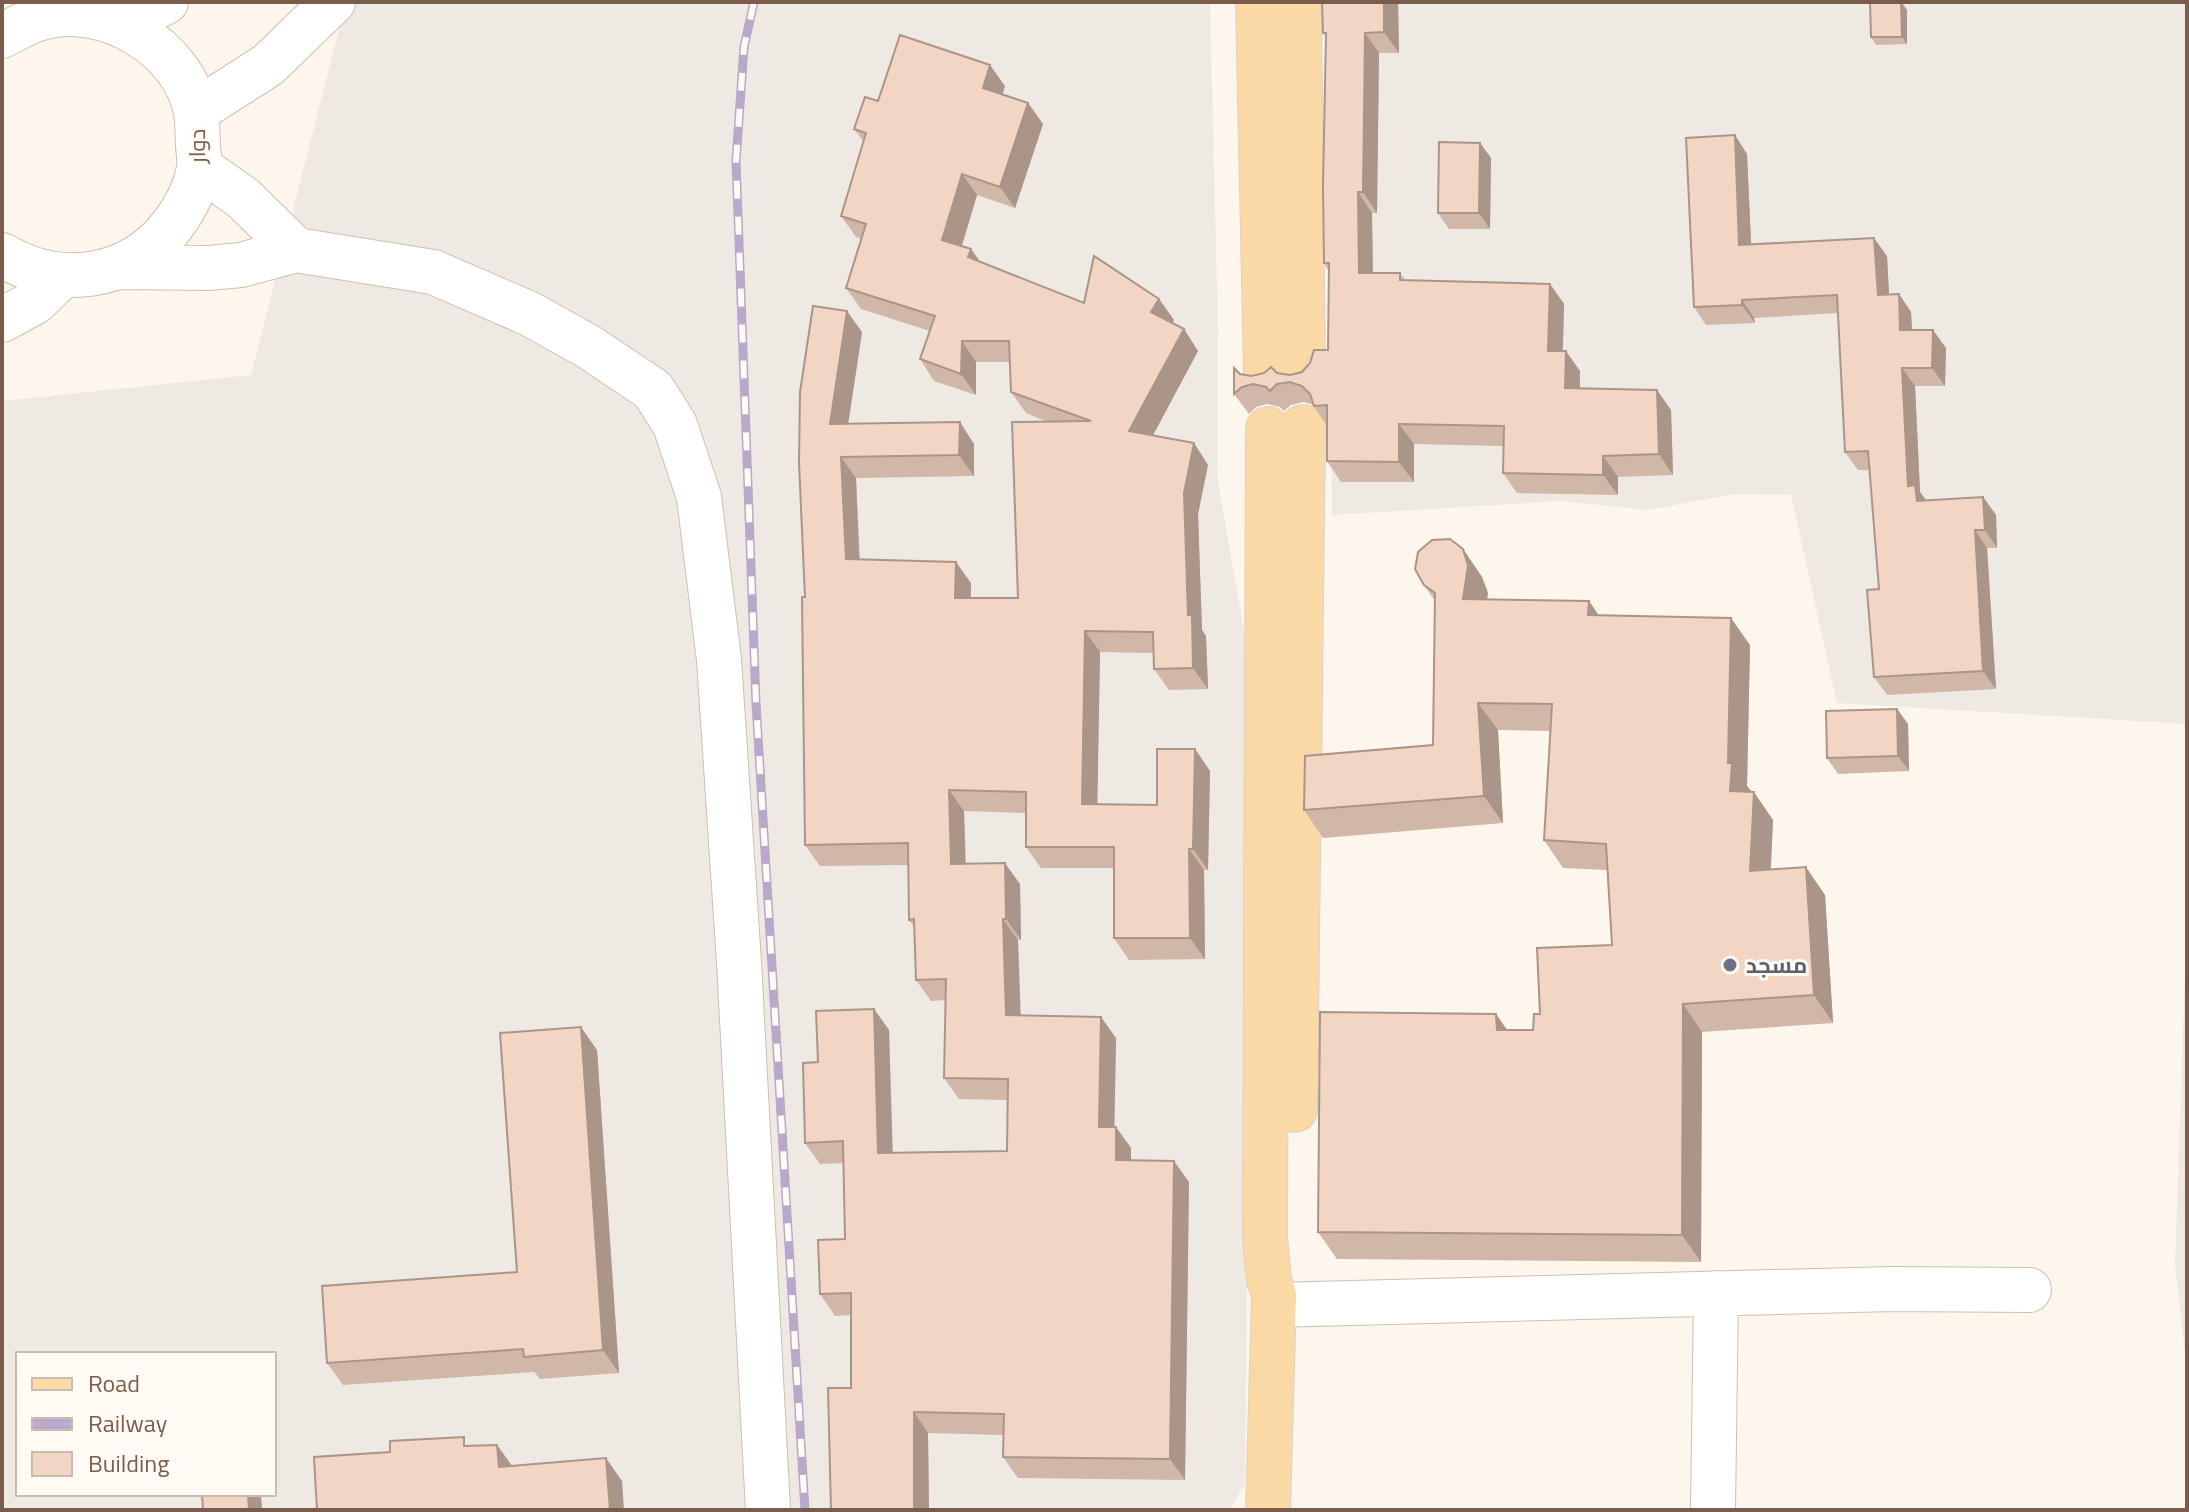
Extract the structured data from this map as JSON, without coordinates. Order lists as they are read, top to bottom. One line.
{"streets":{"street":["دوار"]},"places":["مسجد"],"legend":["Road","Railway","Building"]}
